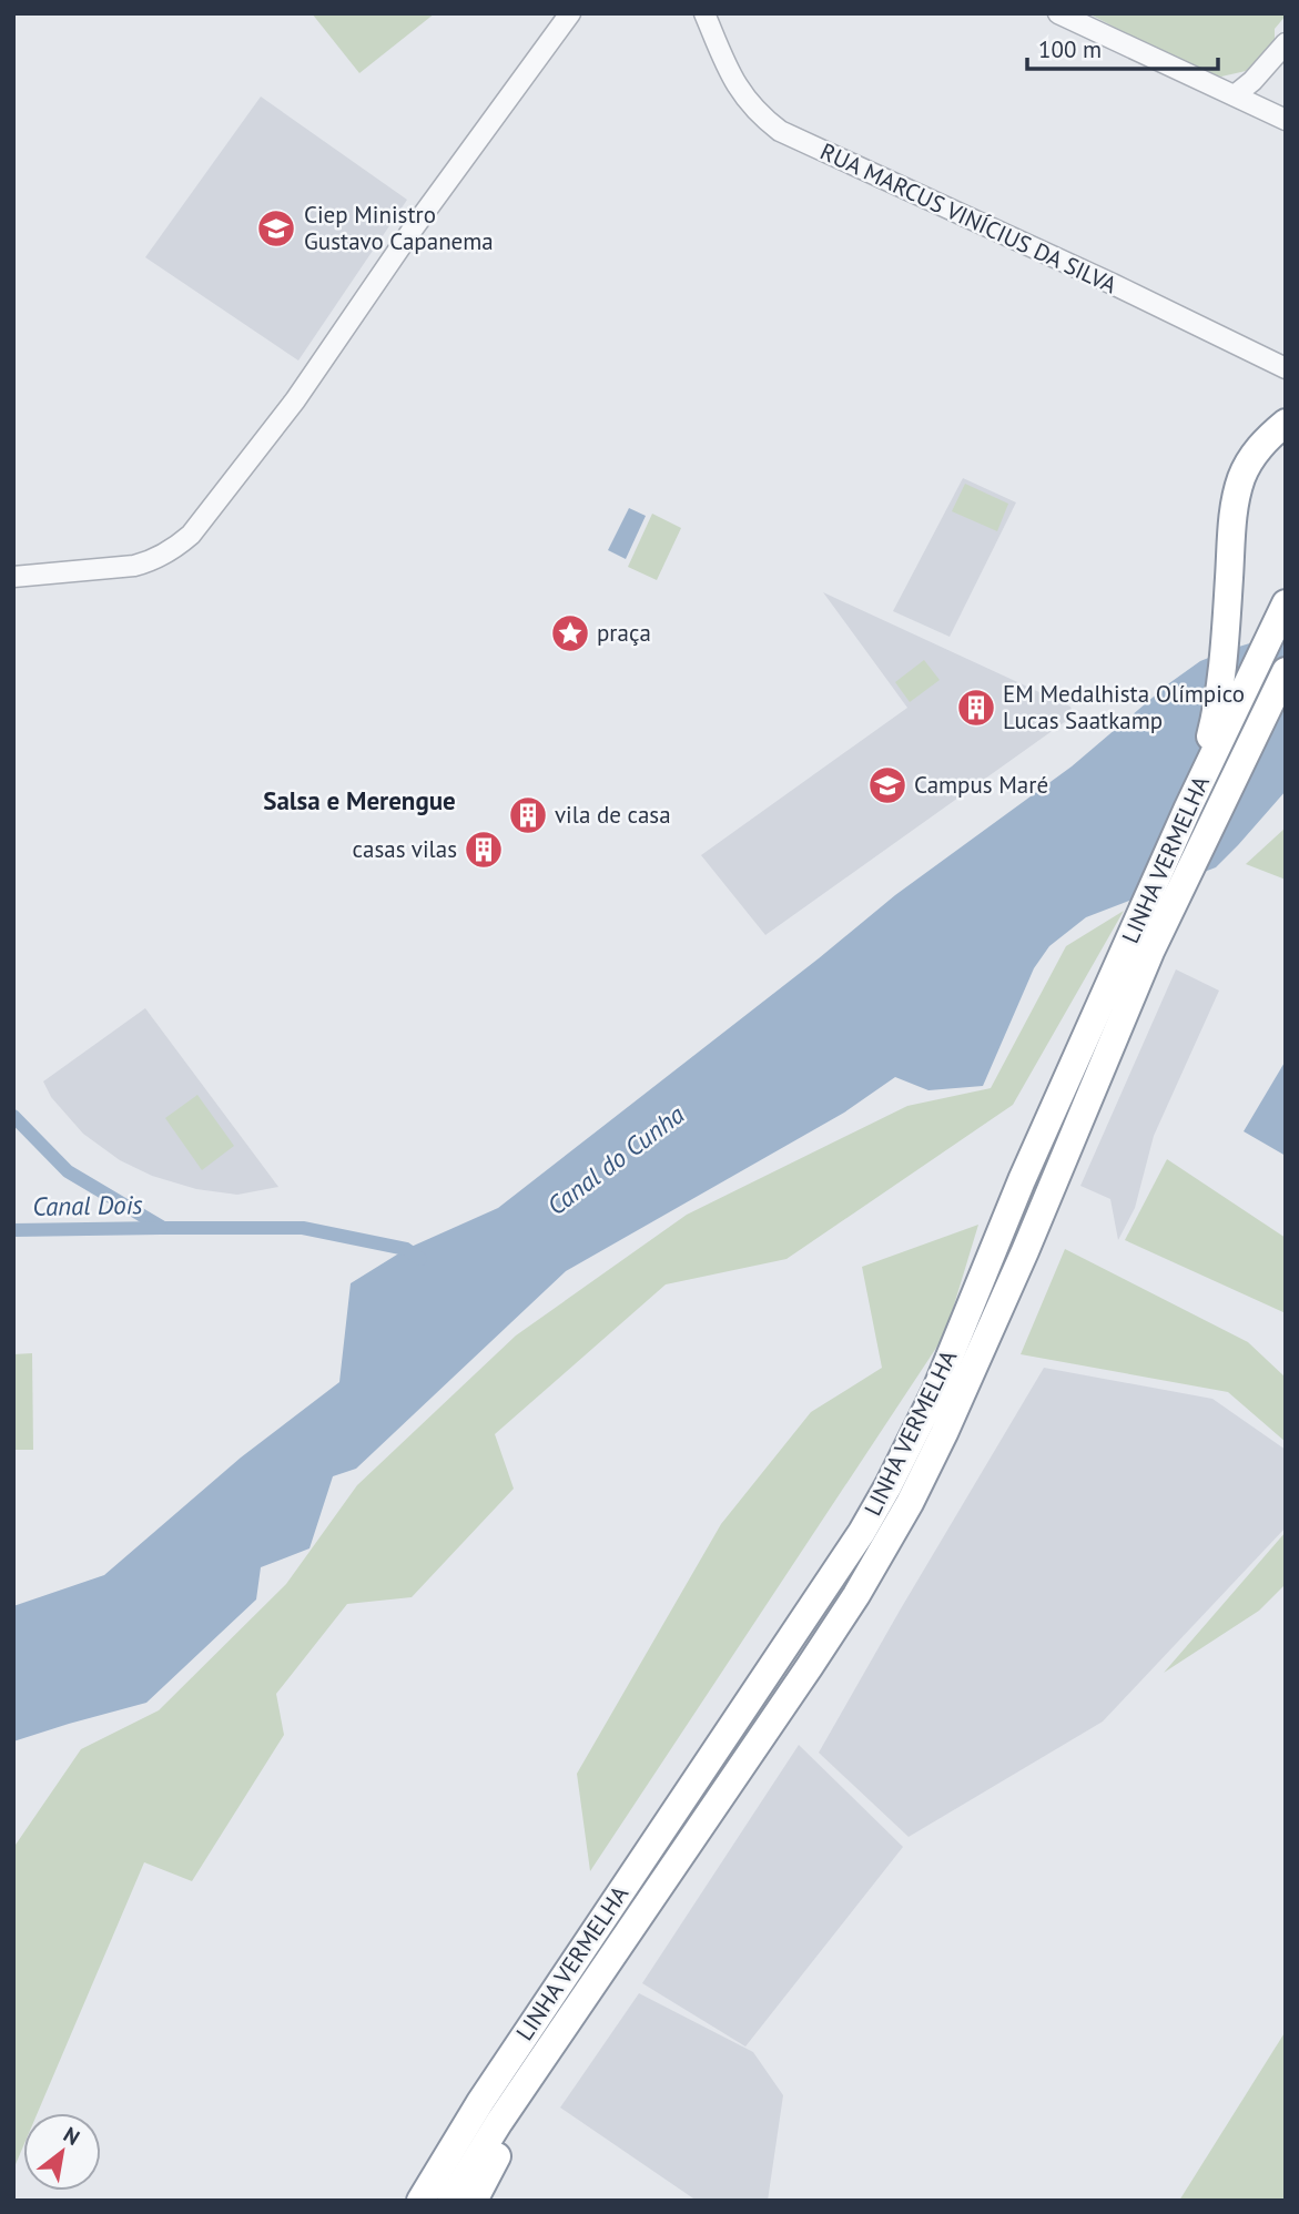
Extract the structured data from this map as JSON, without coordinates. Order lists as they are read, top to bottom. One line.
{"streets":{"highway":["LINHA VERMELHA"],"street":["RUA MARCUS VINÍCIUS DA SILVA"]},"districts":["Salsa e Merengue"],"water":["Canal do Cunha","Canal Dois"],"places":{"school or university":["Ciep Ministro Gustavo Capanema","Campus Maré"],"place":["praça"],"building":["EM Medalhista Olímpico Lucas Saatkamp","vila de casa","casas vilas"]},"scale_bar":"100 m","north":"top right"}
